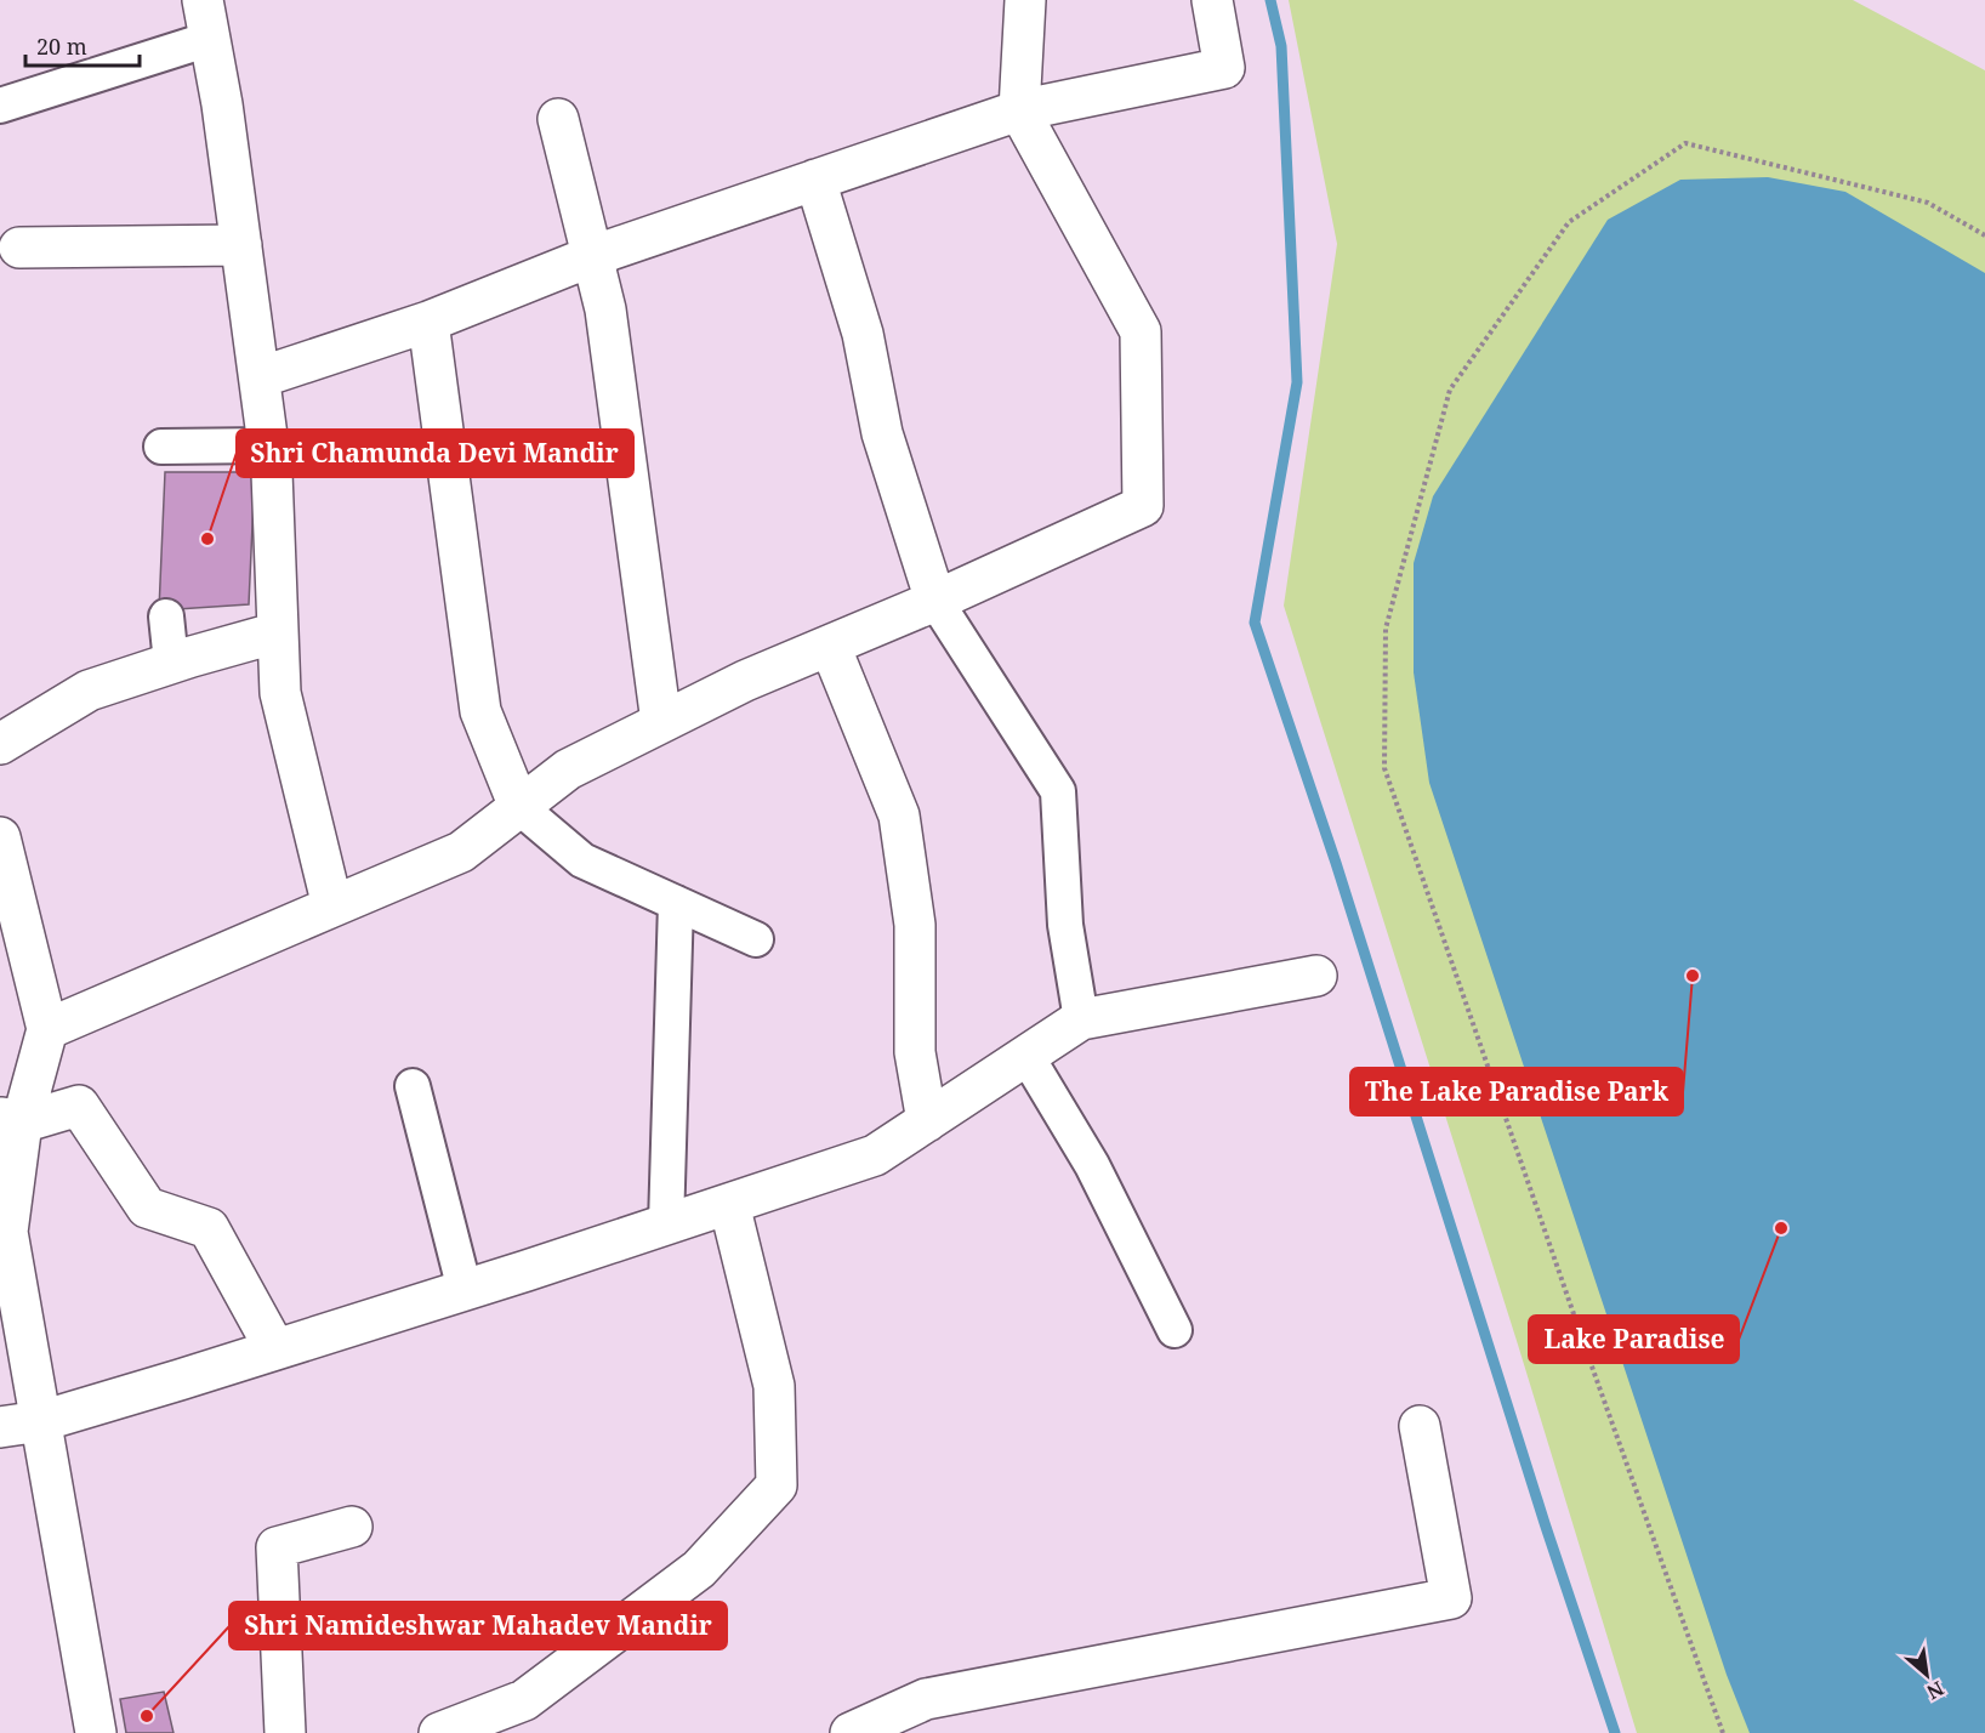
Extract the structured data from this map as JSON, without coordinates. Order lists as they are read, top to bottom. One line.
{"places":["Shri Chamunda Devi Mandir","The Lake Paradise Park","Lake Paradise","Shri Namideshwar Mahadev Mandir"],"scale_bar":"20 m","north":"bottom right"}
